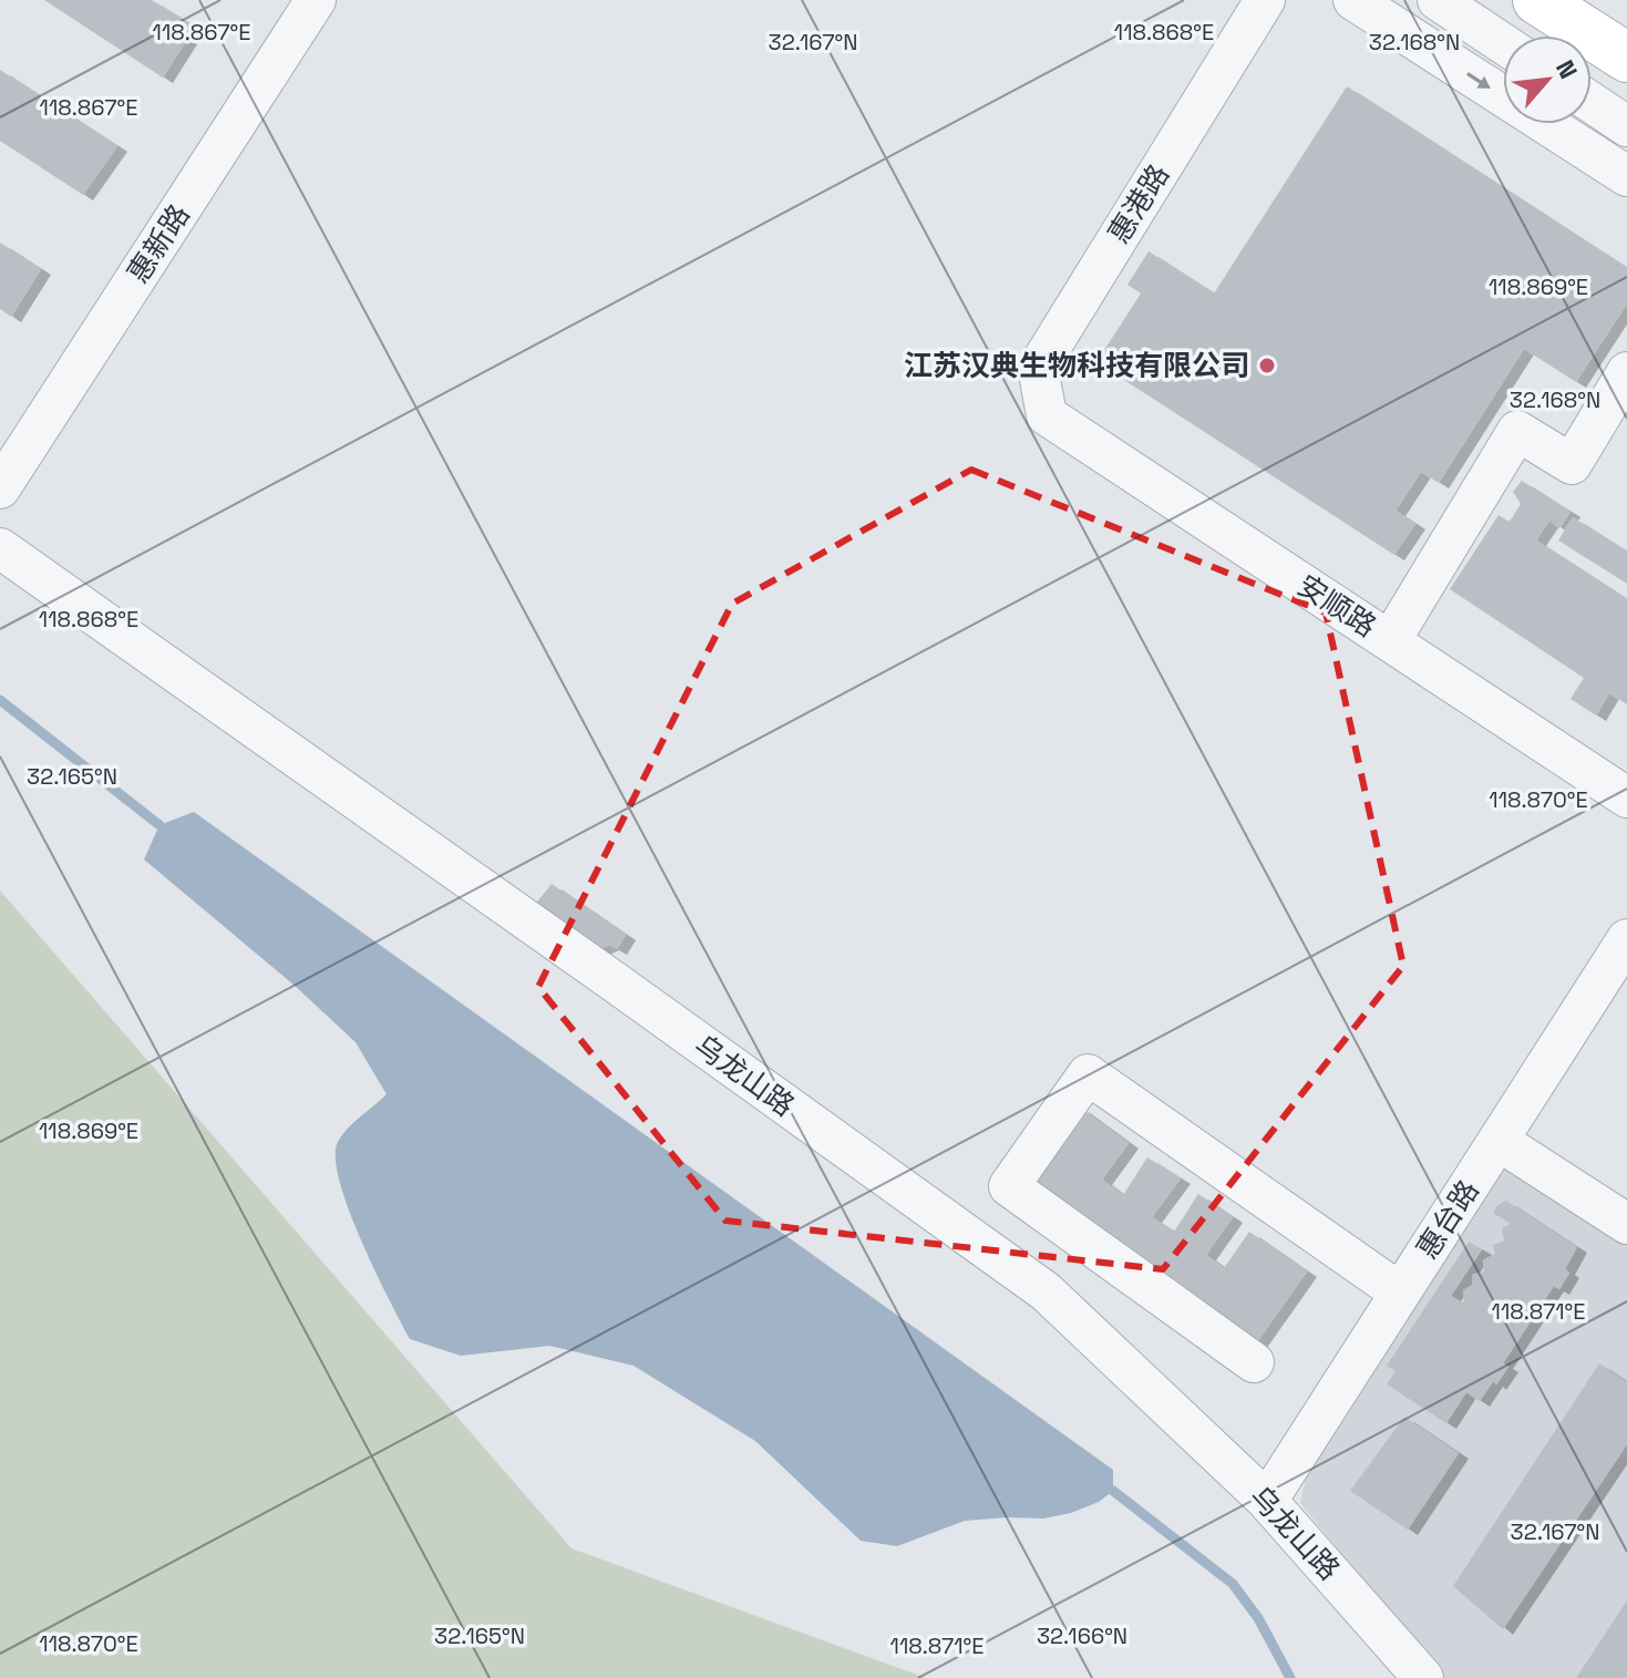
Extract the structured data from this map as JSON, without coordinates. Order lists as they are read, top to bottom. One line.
{"streets":{"street":["惠港路","惠新路","安顺路","乌龙山路","惠台路"]},"crossings":[["惠港路","安顺路"],["乌龙山路","惠台路"]],"places":["江苏汉典生物科技有限公司"],"north":"top right","coordinates":["118.867°E","118.868°E","32.167°N","32.168°N","118.869°E","32.165°N","118.870°E","118.871°E","32.166°N"]}
